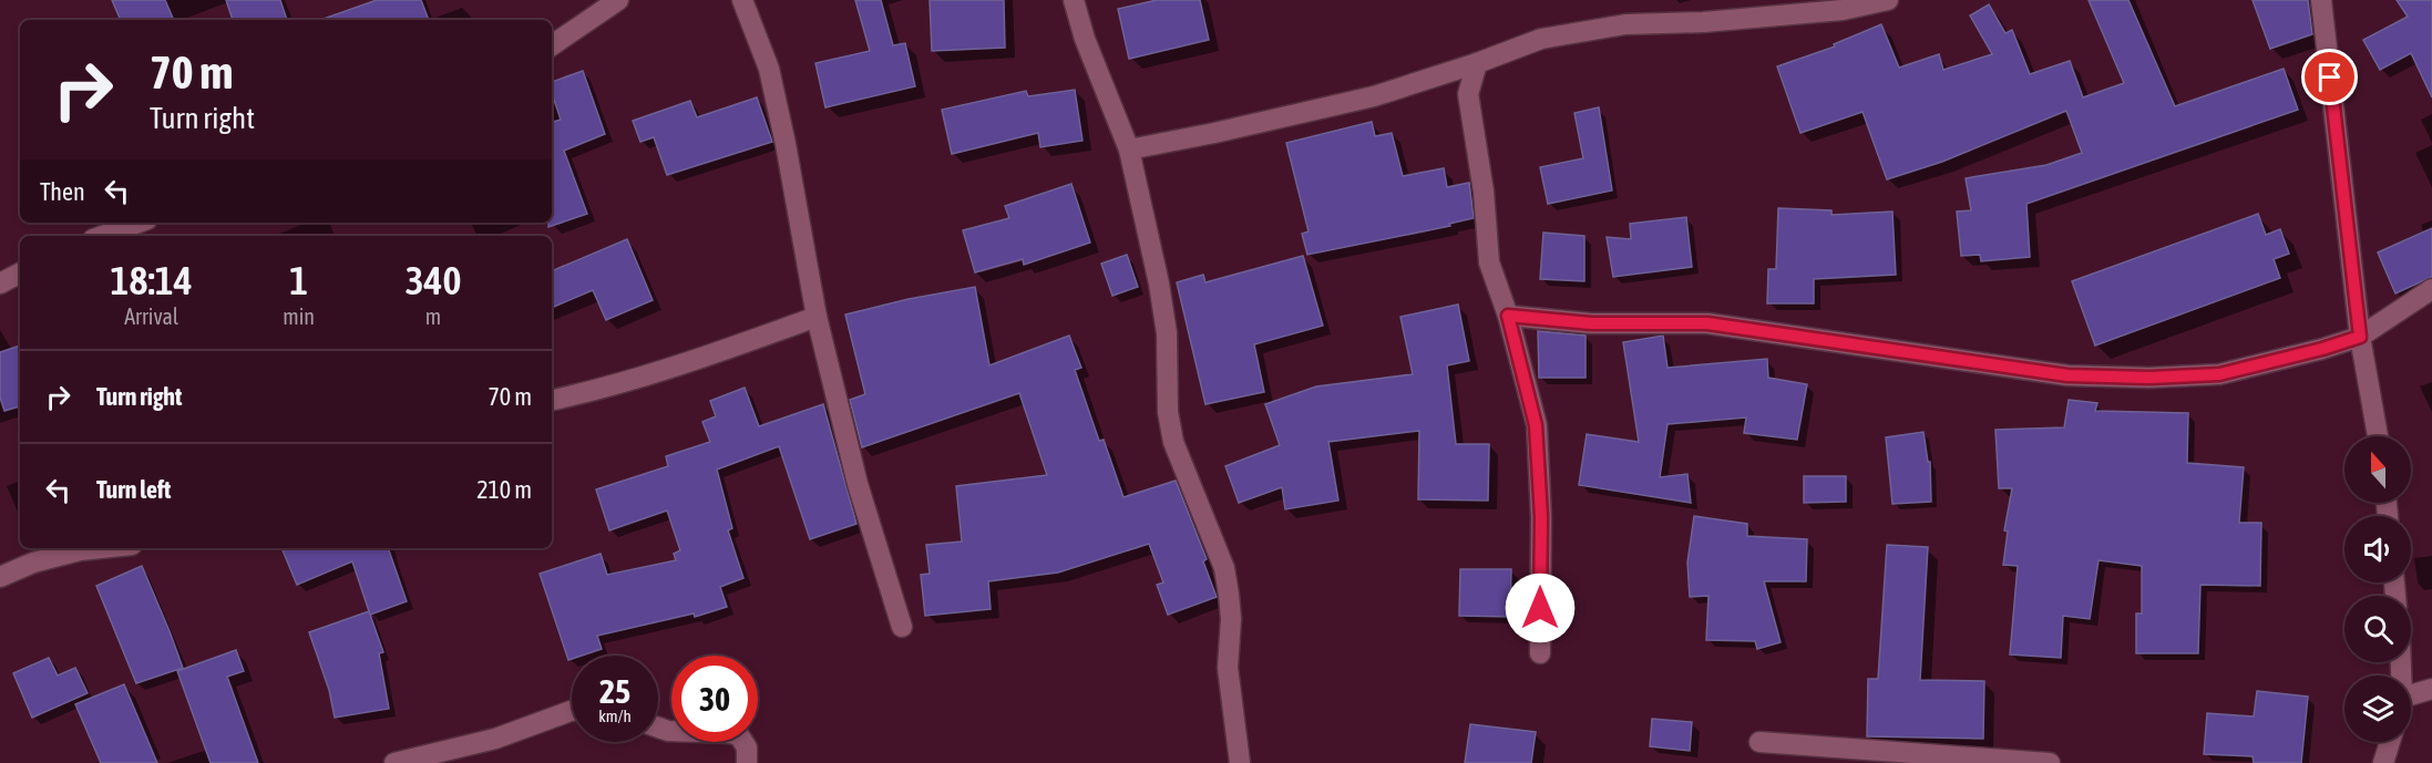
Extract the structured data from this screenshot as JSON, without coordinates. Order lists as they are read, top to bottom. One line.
{"north":"top","page":{"turn":["70 m","Turn right"],"then":"Then","eta":["18:14","Arrival","1","min","340","m"],"list":[{"name":"Turn right","value":"70 m"},{"name":"Turn left","value":"210 m"}],"speed":"25 km/h","limit":"30"}}
